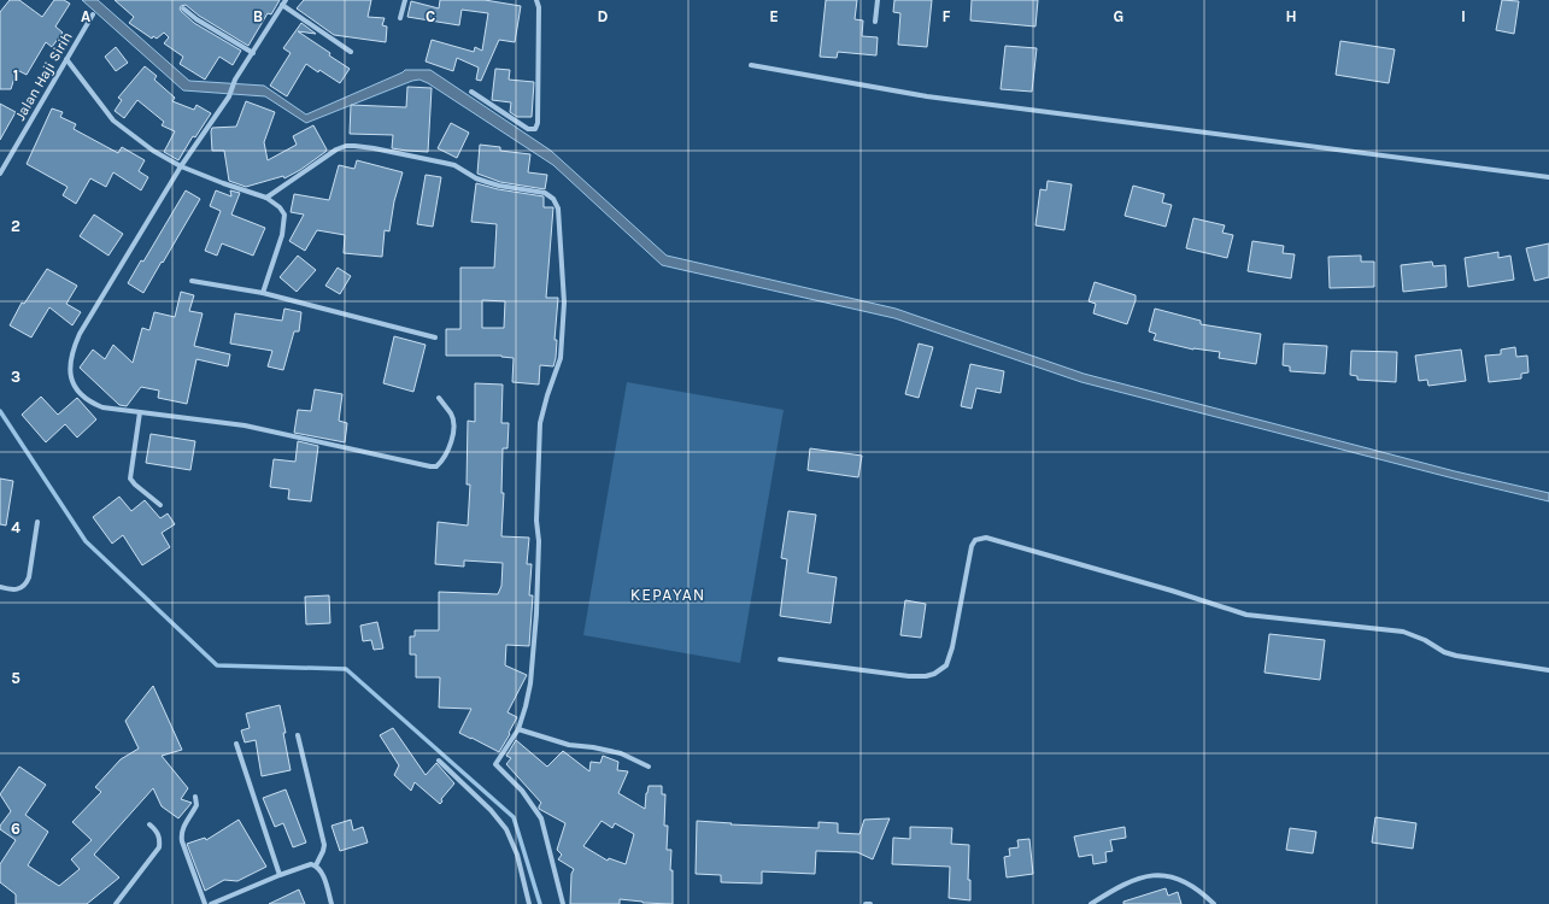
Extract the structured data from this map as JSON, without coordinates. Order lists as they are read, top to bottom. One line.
{"streets":{"street":["Jalan Haji Sirih"]},"districts":["KEPAYAN"],"grid":{"columns":["A","B","C","D","E","F","G","H","I"],"rows":["1","2","3","4","5","6"]}}
